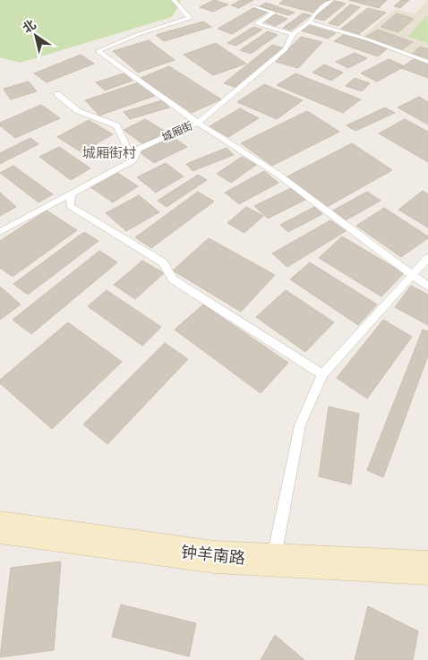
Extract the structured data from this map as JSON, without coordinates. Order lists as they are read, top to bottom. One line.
{"streets":{"main road":["钟羊南路"],"lane":["城厢街"]},"districts":["城厢街村"],"north":"top left"}
